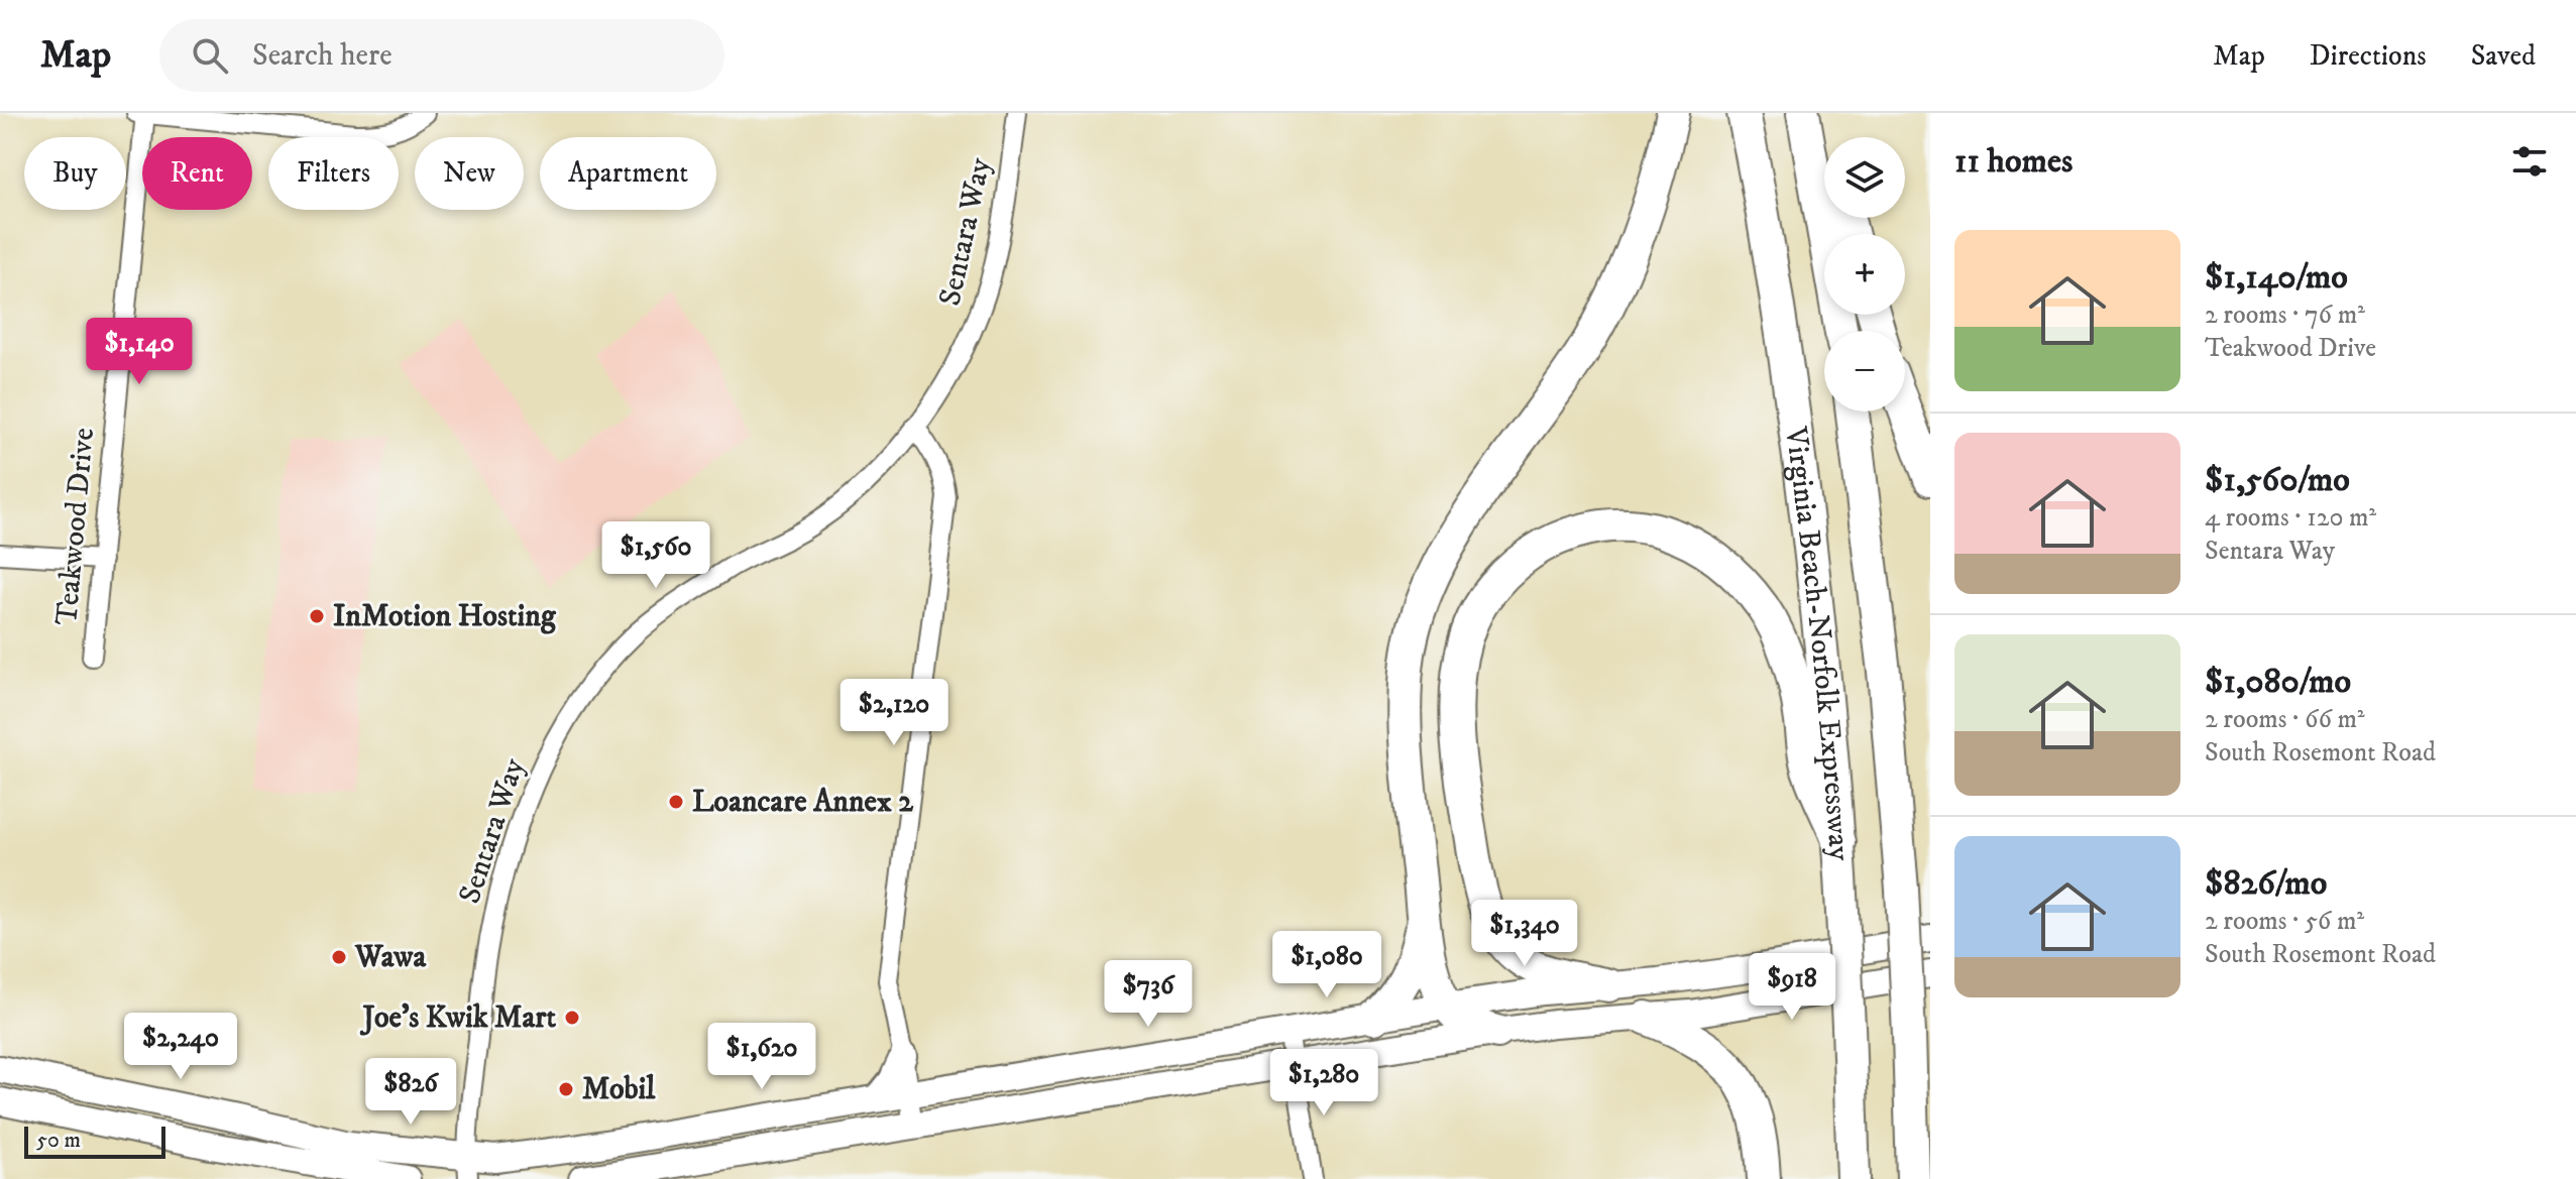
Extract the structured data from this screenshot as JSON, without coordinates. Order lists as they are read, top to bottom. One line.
{"streets":{"highway":["Virginia Beach-Norfolk Expressway"],"street":["Sentara Way","Teakwood Drive"]},"places":["InMotion Hosting","Loancare Annex 2","Wawa","Joe's Kwik Mart","Mobil"],"scale_bar":"50 m","page":{"header":"Map","search":"Search here","nav":["Map","Directions","Saved"],"heading":"11 homes","map_buttons":["+","−"],"chip":["Buy","Rent","Filters","New","Apartment"],"list":[{"name":"$1,140/mo","note":"2 rooms · 76 m² · Teakwood Drive"},{"name":"$1,560/mo","note":"4 rooms · 120 m² · Sentara Way"},{"name":"$1,080/mo","note":"2 rooms · 66 m² · South Rosemont Road"},{"name":"$826/mo","note":"2 rooms · 56 m² · South Rosemont Road"}],"price":["$1,140","$1,560","$2,120","$1,340","$1,080","$918","$736","$2,240","$1,620","$1,280","$826"],"scale":"50 m"}}
